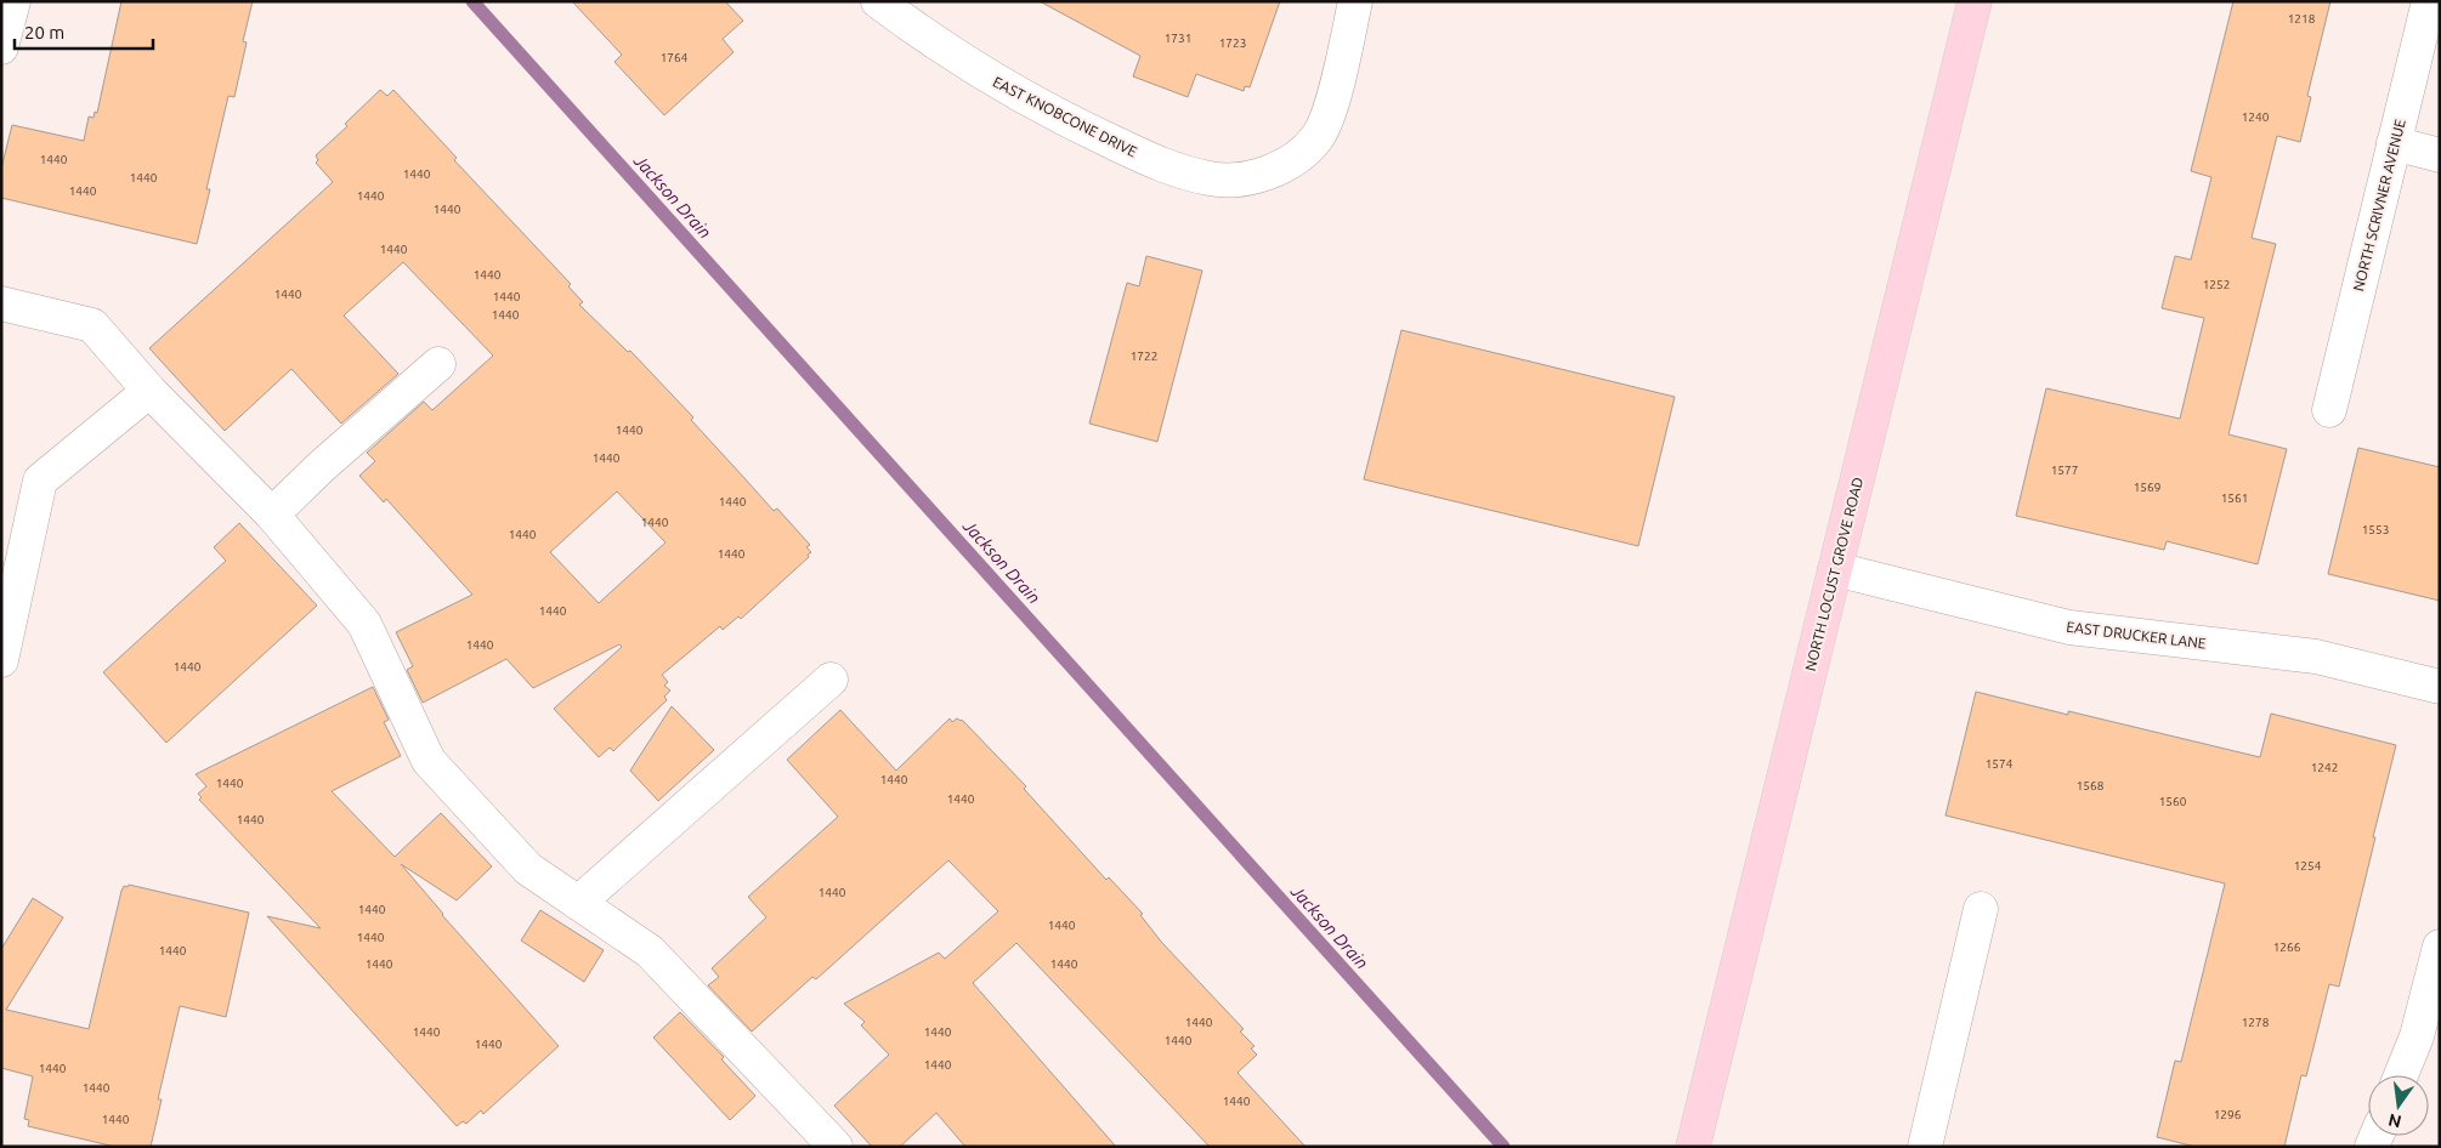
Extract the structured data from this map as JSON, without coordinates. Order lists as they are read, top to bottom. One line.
{"streets":{"main road":["NORTH LOCUST GROVE ROAD"],"street":["EAST KNOBCONE DRIVE","NORTH SCRIVNER AVENUE","EAST DRUCKER LANE"]},"crossings":[["NORTH LOCUST GROVE ROAD","EAST DRUCKER LANE"]],"water":["Jackson Drain"],"house_numbers":["1218","1731","1723","1764","1240","1440","1440","1440","1440","1440","1440","1440","1440","1252","1440","1440","1440","1722","1440","1440","1577","1569","1561","1440","1440","1553","1440","1440","1440","1440","1440","1574","1242","1440","1440","1568","1440","1560","1440","1254","1440","1440","1440","1440","1266","1440","1440","1440","1440","1278","1440","1440","1440","1440","1440","1440","1440","1440","1296","1440"],"scale_bar":"20 m","north":"bottom"}
